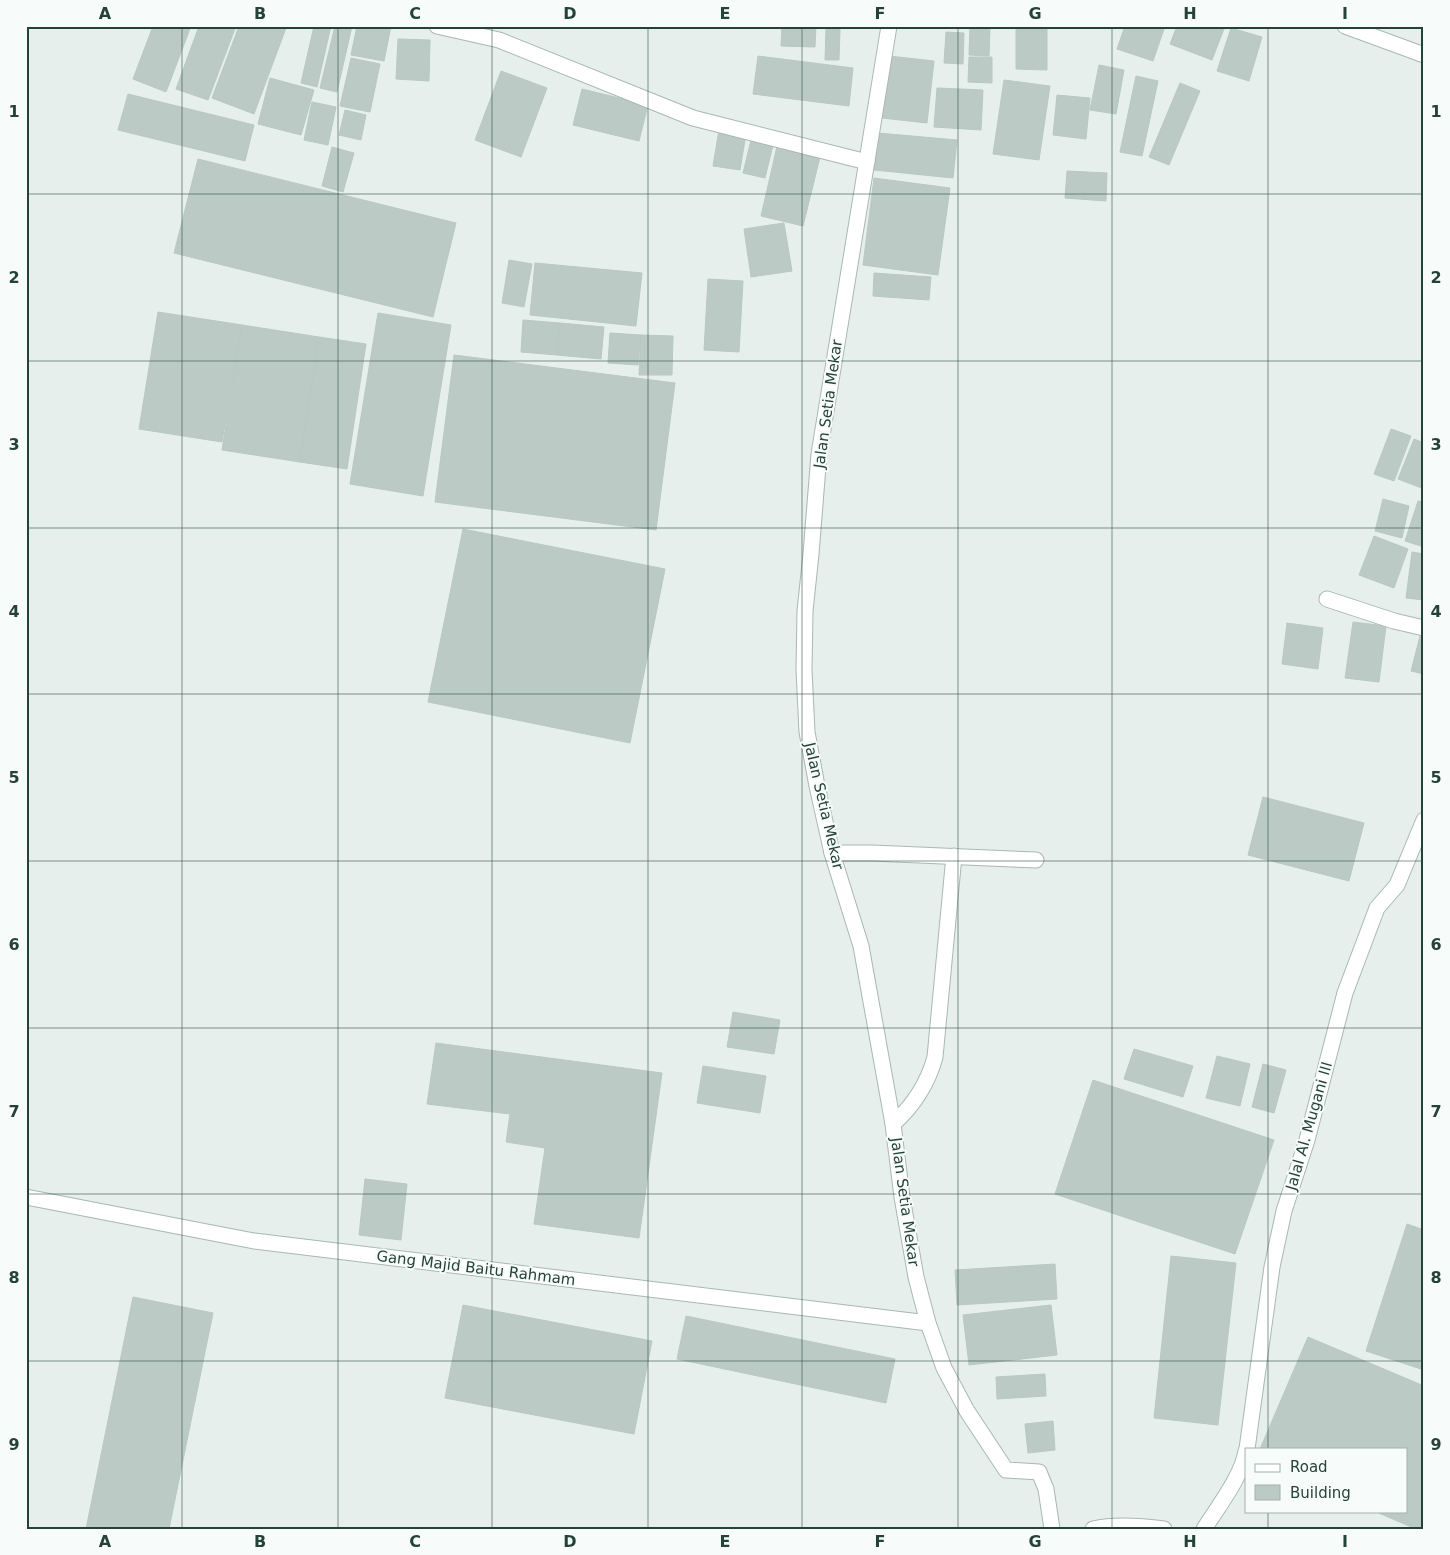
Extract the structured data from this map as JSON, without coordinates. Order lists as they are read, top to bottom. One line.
{"streets":{"street":["Jalan Setia Mekar","Jalal Al. Mugani III","Gang Majid Baitu Rahmam"]},"crossings":[["Jalan Setia Mekar","Gang Majid Baitu Rahmam"]],"legend":["Road","Building"],"grid":{"columns":["A","B","C","D","E","F","G","H","I"],"rows":["1","2","3","4","5","6","7","8","9"]}}
